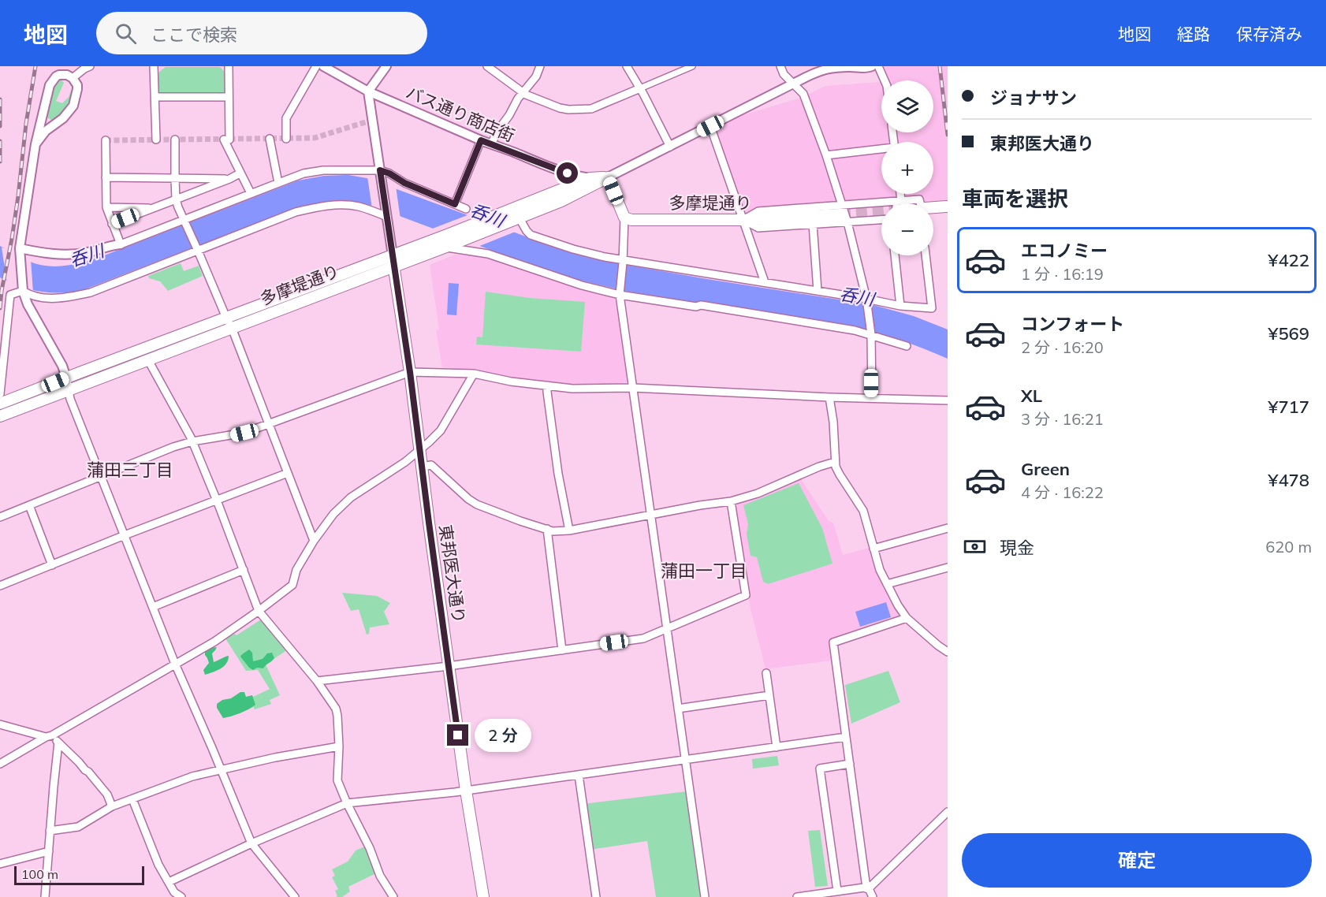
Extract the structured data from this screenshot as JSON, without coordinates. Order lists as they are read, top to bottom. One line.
{"streets":{"main road":["多摩堤通り","東邦医大通り"],"street":["バス通り商店街"]},"crossings":[["バス通り商店街","多摩堤通り"],["多摩堤通り","東邦医大通り"]],"districts":["蒲田三丁目","蒲田一丁目"],"water":["呑川"],"scale_bar":"100 m","page":{"header":"地図","search":"ここで検索","nav":["地図","経路","保存済み"],"banner":["ジョナサン","東邦医大通り"],"map_buttons":["+","−"],"heading":"車両を選択","list":[{"name":"エコノミー","note":"1 分 · 16:19","value":"¥422"},{"name":"コンフォート","note":"2 分 · 16:20","value":"¥569"},{"name":"XL","note":"3 分 · 16:21","value":"¥717"},{"name":"Green","note":"4 分 · 16:22","value":"¥478"}],"pay":["現金","620 m"],"bubble":"2 分","buttons":"確定","scale":"100 m"}}
